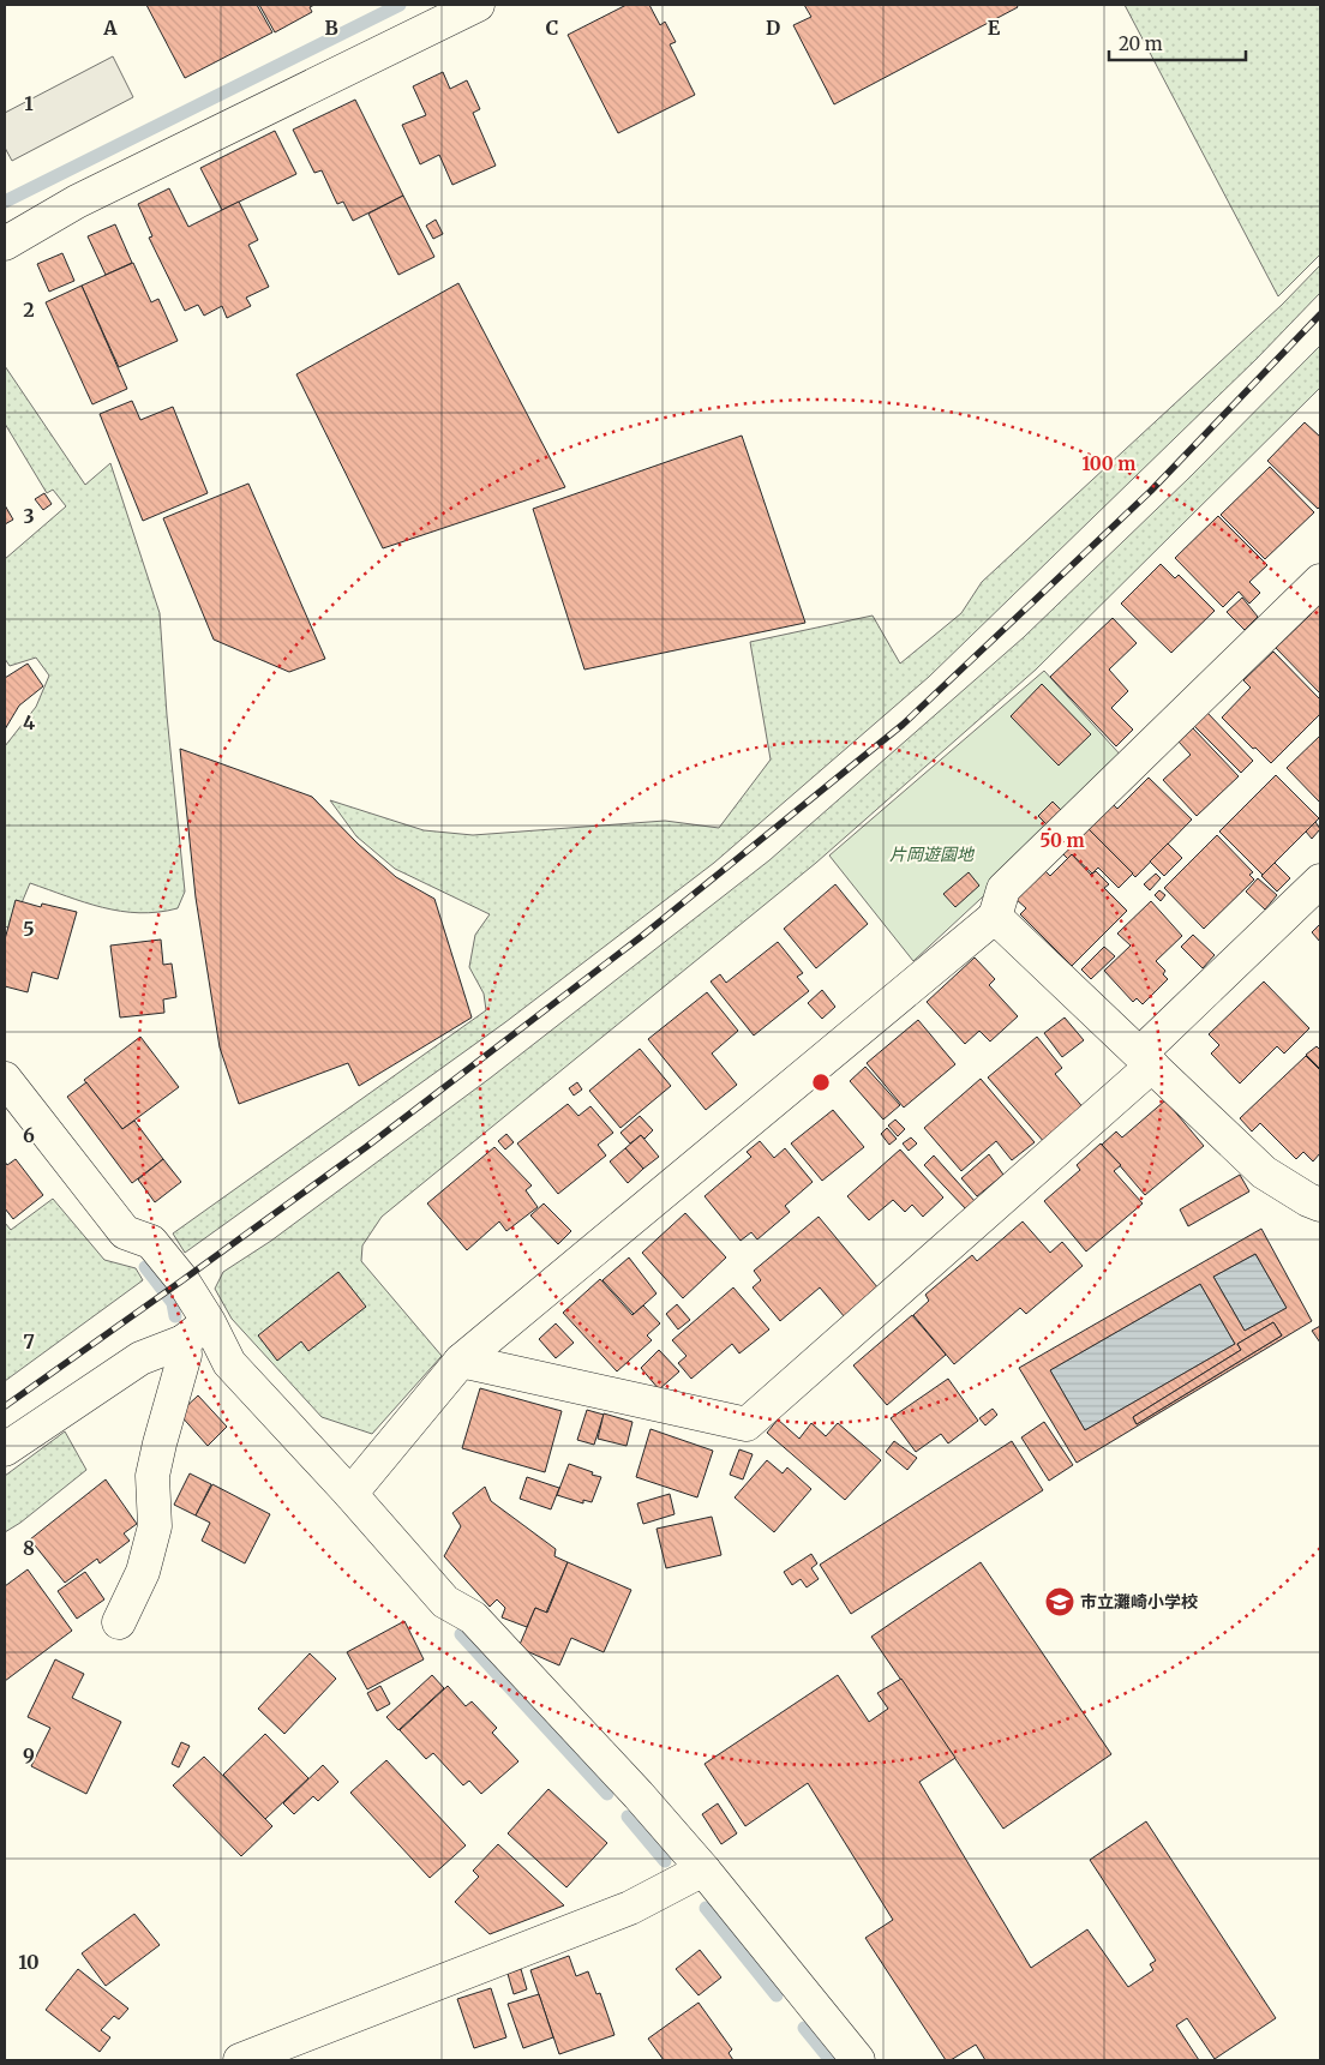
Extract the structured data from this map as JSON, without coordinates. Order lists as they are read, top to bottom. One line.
{"parks":["片岡遊園地"],"places":{"school or university":["市立灘崎小学校"]},"scale_bar":"20 m","grid":{"columns":["A","B","C","D","E"],"rows":["1","2","3","4","5","6","7","8","9","10"]},"rings":["100 m","50 m"]}
